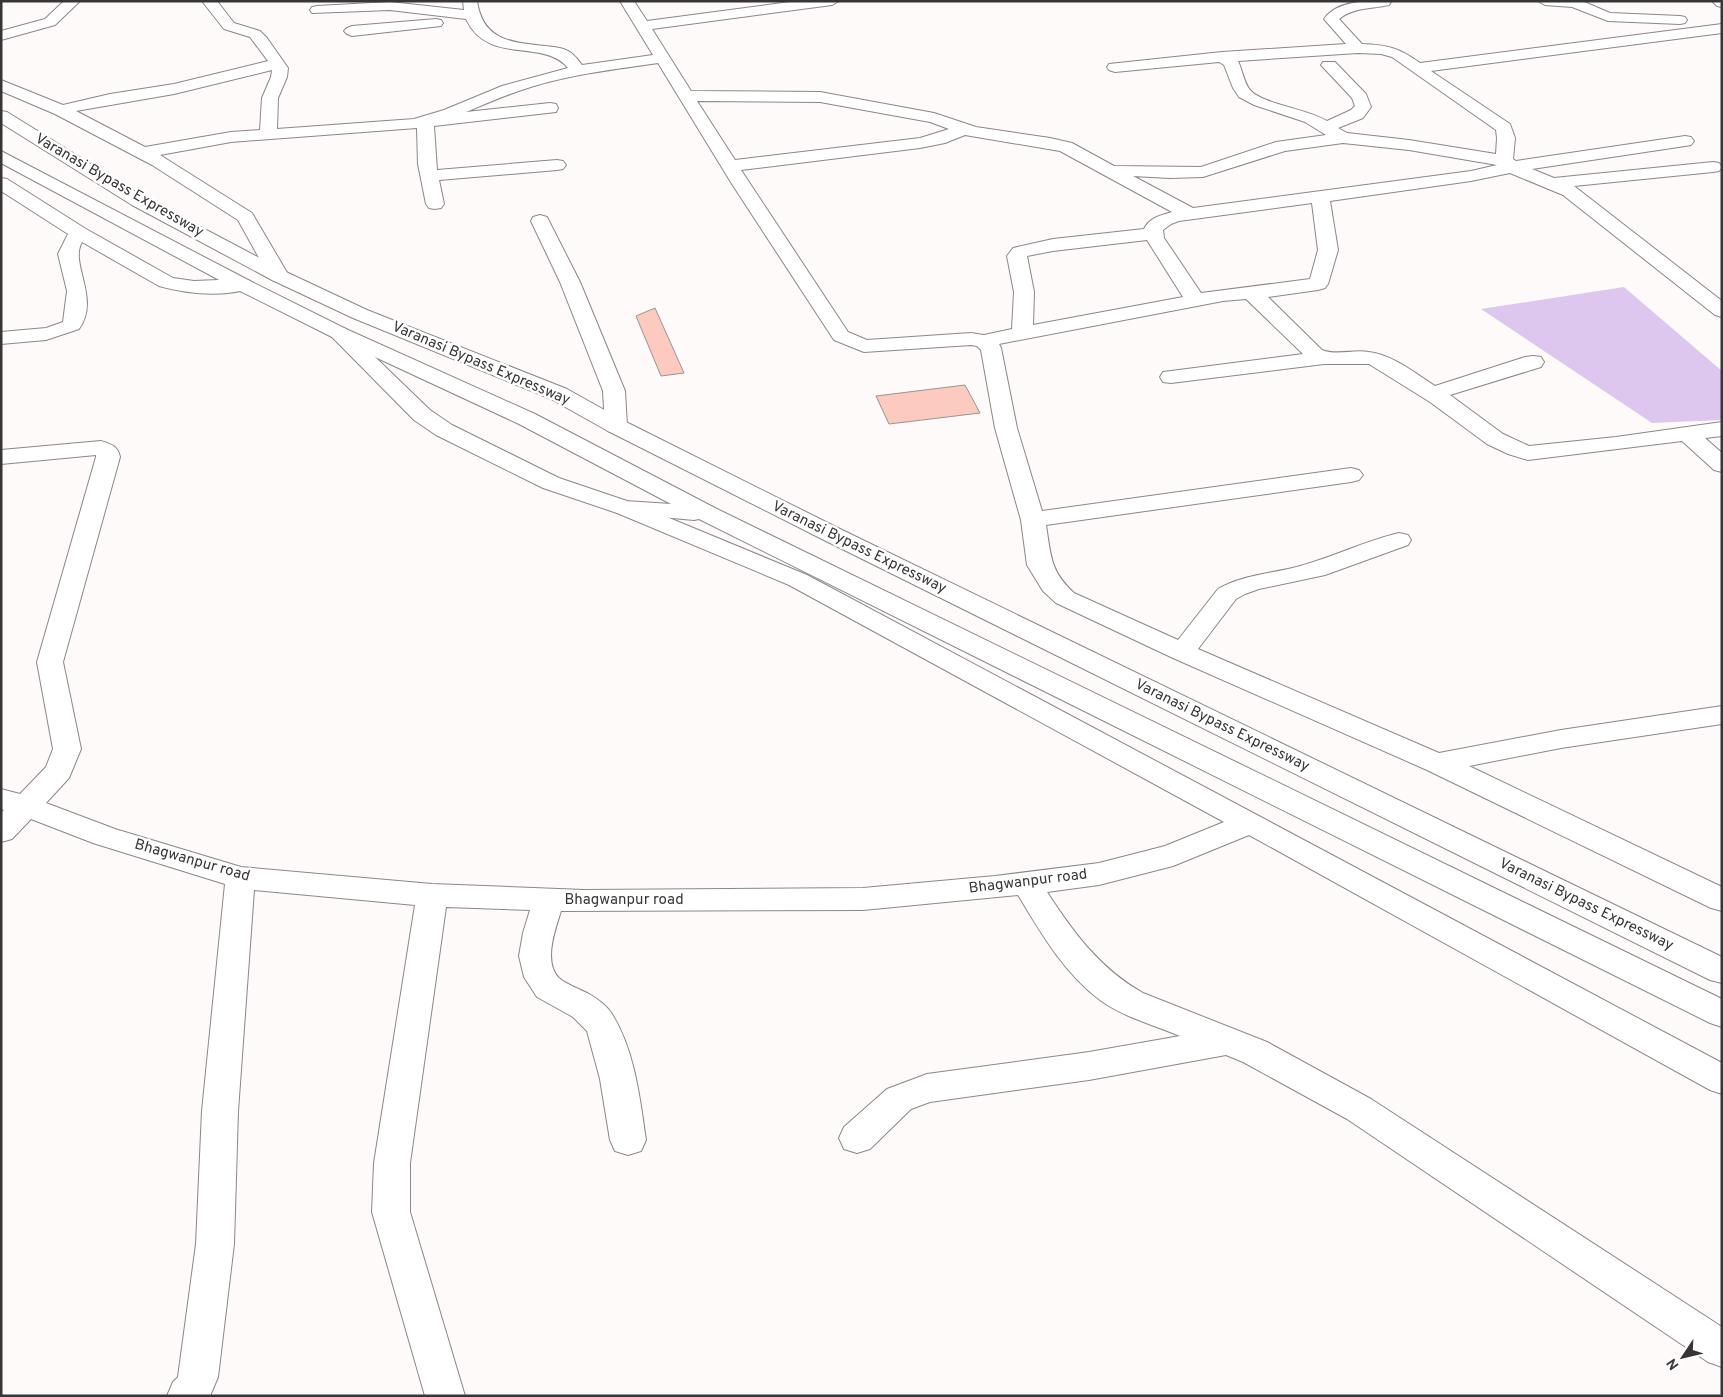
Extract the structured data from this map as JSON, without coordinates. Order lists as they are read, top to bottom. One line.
{"streets":{"main road":["Varanasi Bypass Expressway","Bhagwanpur road"]},"north":"bottom left"}
